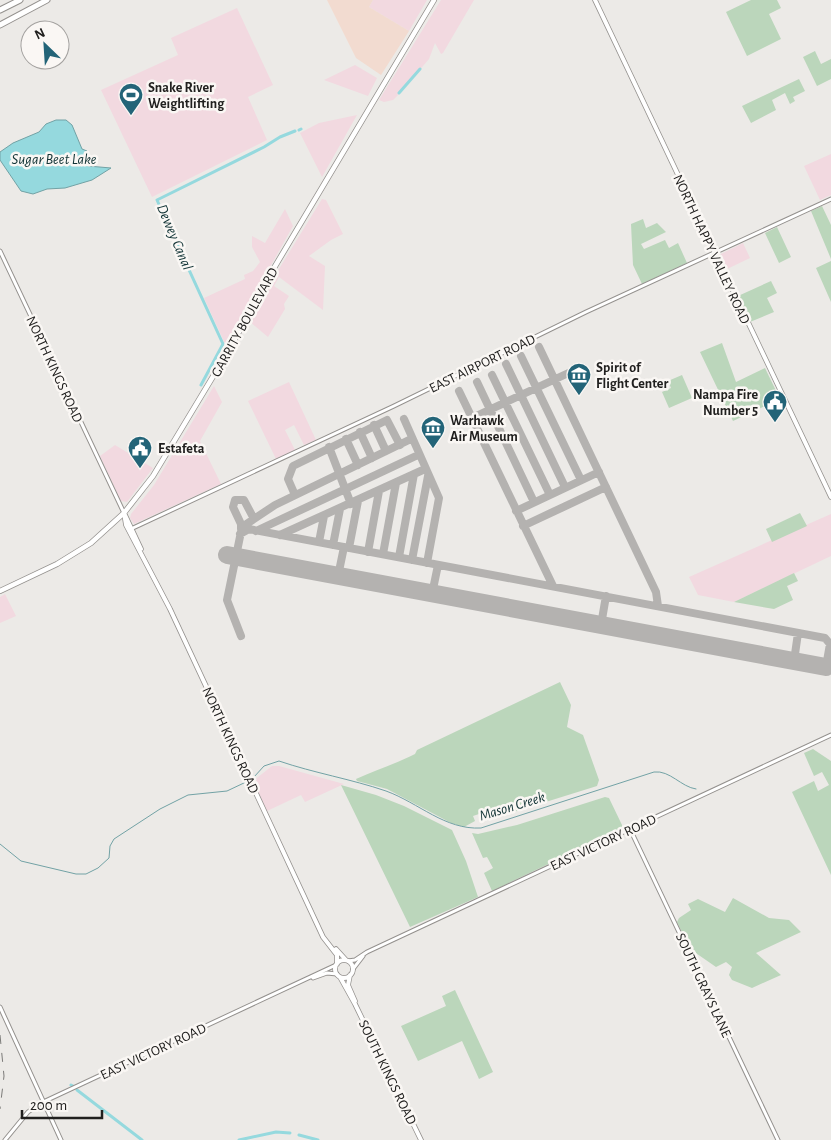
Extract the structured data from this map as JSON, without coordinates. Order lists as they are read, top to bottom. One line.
{"streets":{"main road":["NORTH HAPPY VALLEY ROAD","GARRITY BOULEVARD","NORTH KINGS ROAD","SOUTH KINGS ROAD"],"street":["EAST AIRPORT ROAD","EAST VICTORY ROAD","SOUTH GRAYS LANE"]},"crossings":[["NORTH HAPPY VALLEY ROAD","EAST AIRPORT ROAD"],["GARRITY BOULEVARD","NORTH KINGS ROAD"],["EAST AIRPORT ROAD","NORTH KINGS ROAD"],["NORTH KINGS ROAD","EAST VICTORY ROAD"],["NORTH KINGS ROAD","SOUTH KINGS ROAD"],["EAST VICTORY ROAD","SOUTH GRAYS LANE"],["EAST VICTORY ROAD","SOUTH KINGS ROAD"]],"water":["Sugar Beet Lake","Dewey Canal","Mason Creek"],"places":{"sports":["Snake River Weightlifting"],"museum":["Spirit of Flight Center","Warhawk Air Museum"],"public building":["Nampa Fire Number 5","Estafeta"]},"scale_bar":"200 m","north":"top left"}
